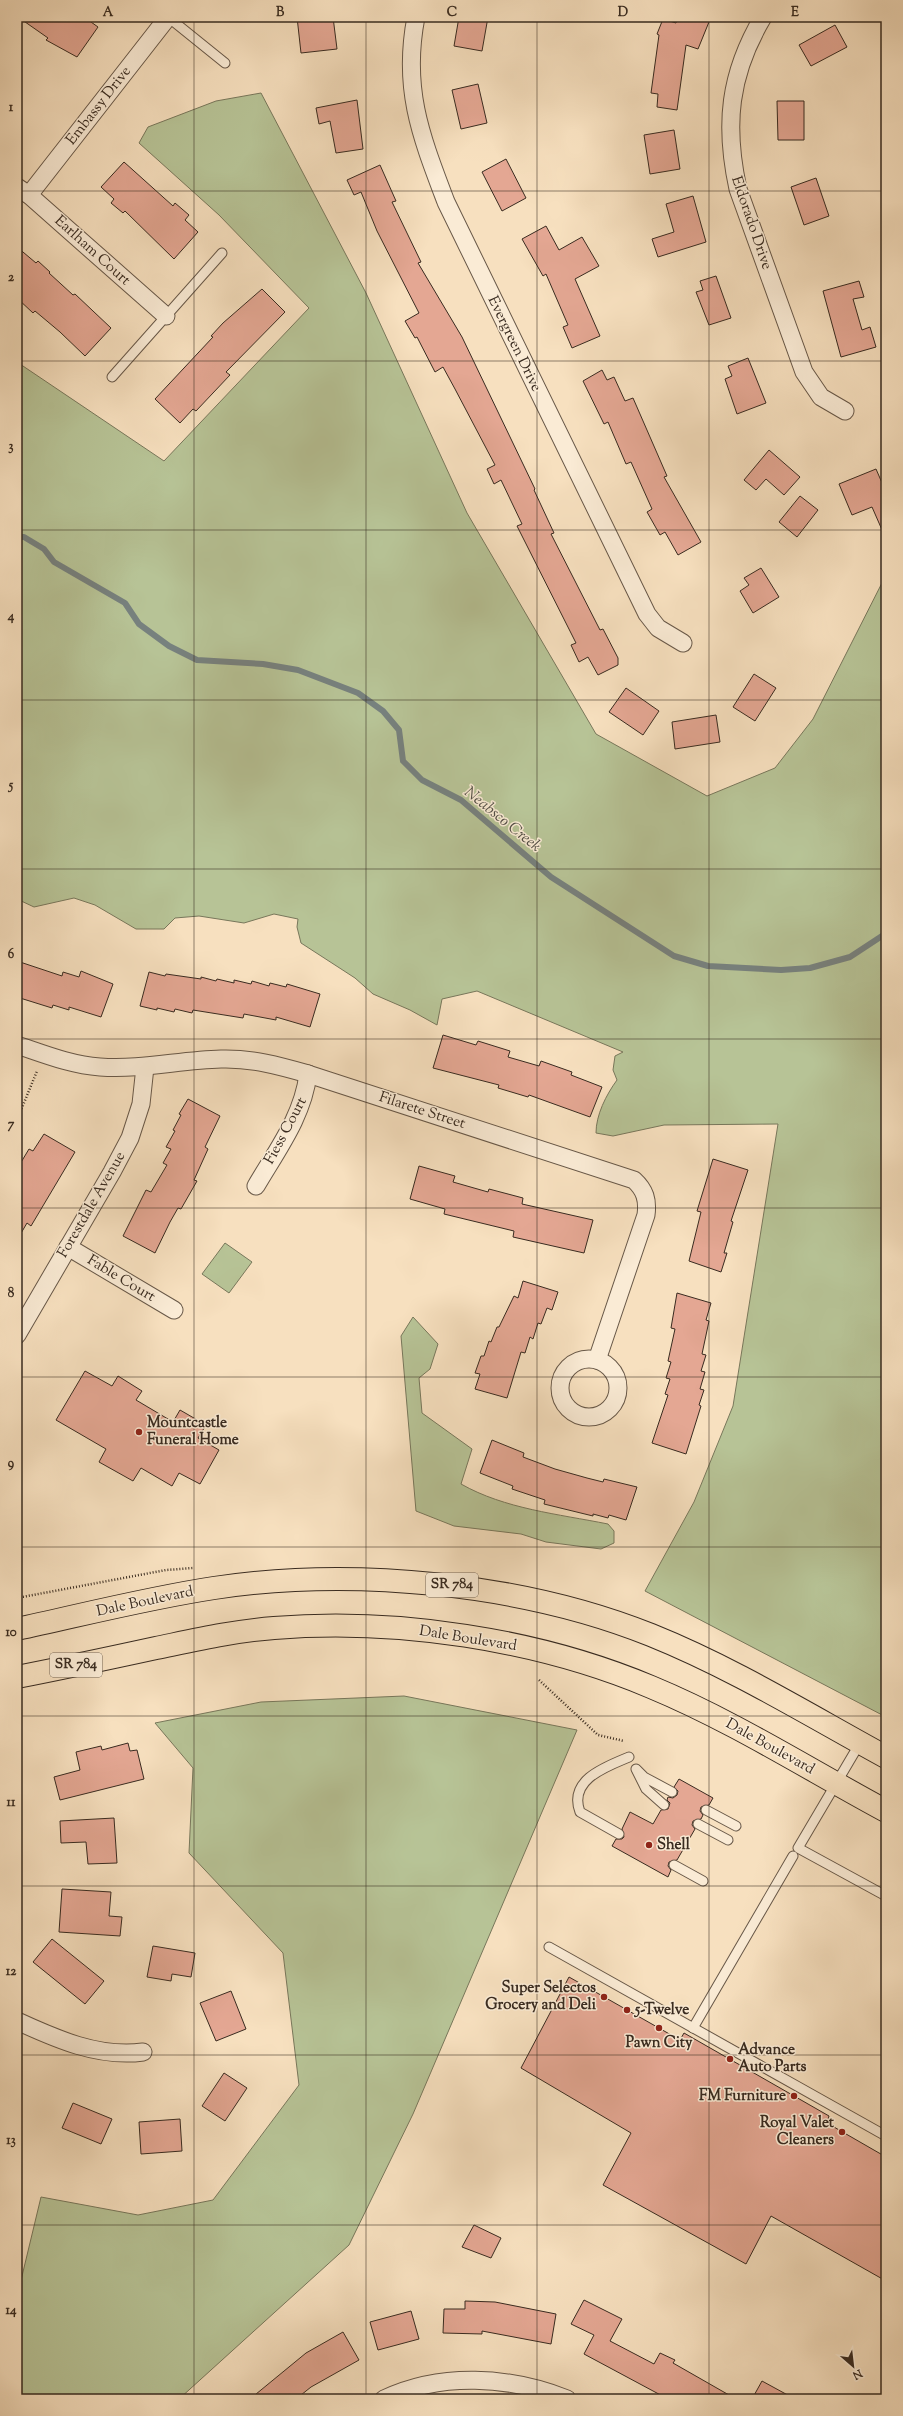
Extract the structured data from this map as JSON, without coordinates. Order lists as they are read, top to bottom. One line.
{"streets":{"main road":["SR 784","Dale Boulevard"],"street":["Embassy Drive","Eldorado Drive","Earlham Court","Evergreen Drive","Filarete Street","Fiess Court","Forestdale Avenue","Fable Court"]},"crossings":[["Embassy Drive","Earlham Court"],["Filarete Street","Fiess Court"],["Filarete Street","Forestdale Avenue"],["Forestdale Avenue","Fable Court"]],"water":["Neabsco Creek"],"places":["Mountcastle Funeral Home","Shell","Super Selectos Grocery and Deli","5-Twelve","Pawn City","Advance Auto Parts","FM Furniture","Royal Valet Cleaners"],"north":"bottom right","grid":{"columns":["A","B","C","D","E"],"rows":["1","2","3","4","5","6","7","8","9","10","11","12","13","14"]}}
